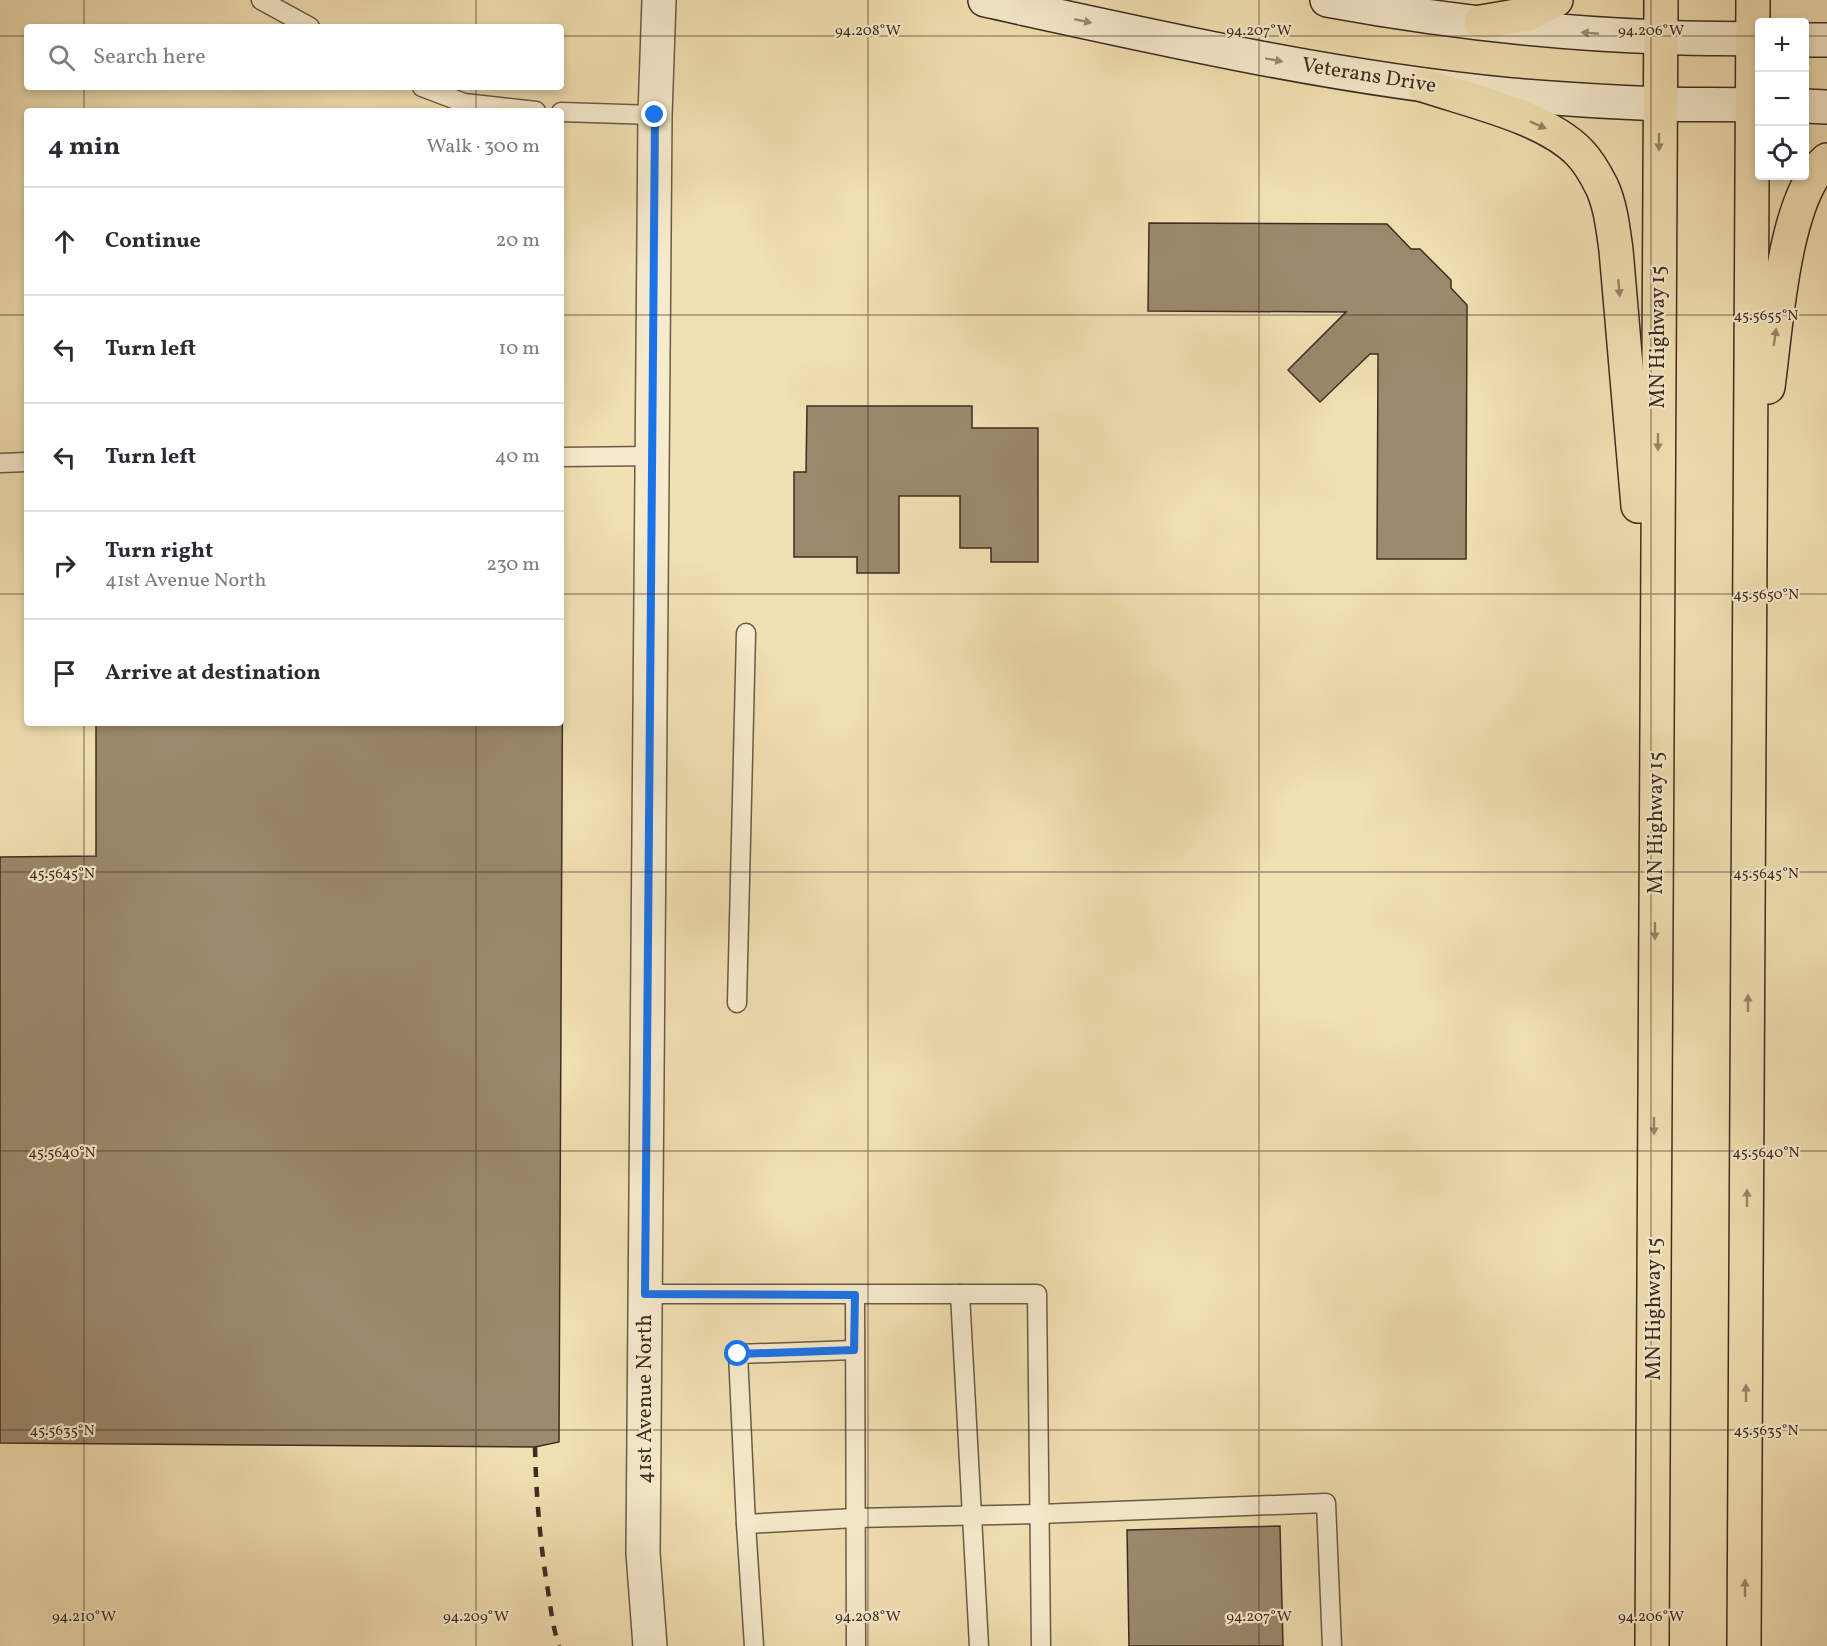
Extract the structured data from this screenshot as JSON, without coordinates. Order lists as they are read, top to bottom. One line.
{"streets":{"highway":["MN Highway 15"],"street":["Veterans Drive","41st Avenue North"]},"crossings":[["Veterans Drive","MN Highway 15"]],"one_way":["Veterans Drive"],"page":{"map_buttons":["+","−"],"search":"Search here","heading":["4 min","Walk · 300 m"],"list":[["Continue","20 m"],["Turn left","10 m"],["Turn left","40 m"],["Turn right","41st Avenue North","230 m"],"Arrive at destination"]},"coordinates":["94.208°W","94.207°W","94.206°W","45.5655°N","45.5650°N","45.5645°N","45.5640°N","45.5635°N","94.210°W","94.209°W"]}
